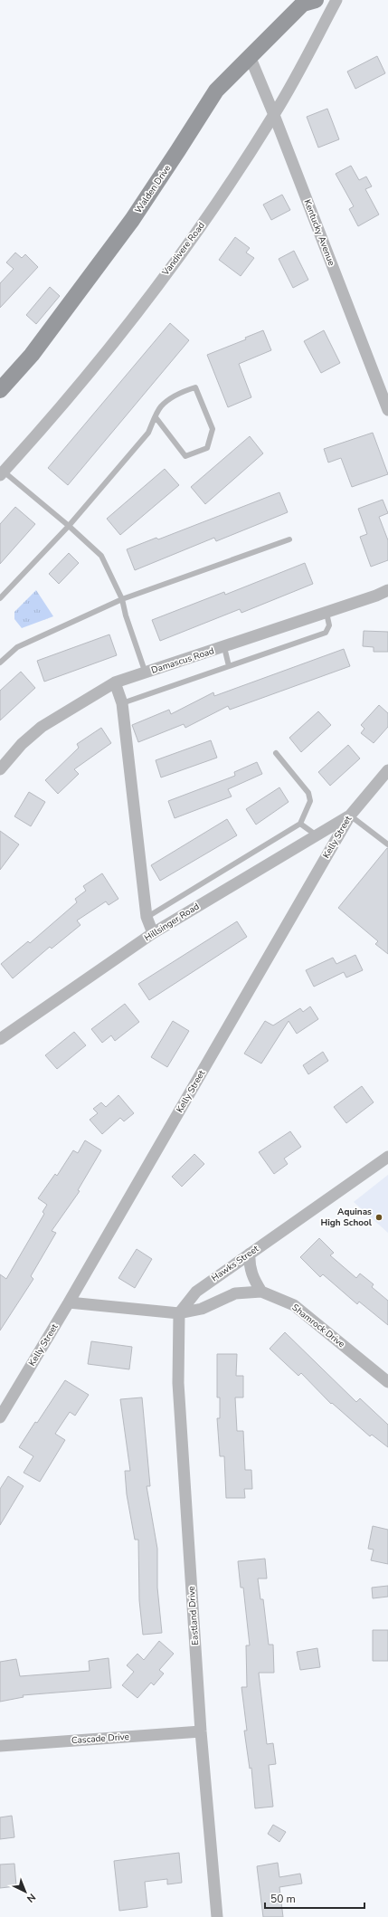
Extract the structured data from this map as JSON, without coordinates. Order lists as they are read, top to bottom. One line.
{"streets":{"street":["Walden Drive","Kentucky Avenue","Vandivere Road","Damascus Road","Kelly Street","Hillsinger Road","Hawks Street","Shamrock Drive","Eastland Drive","Cascade Drive"]},"crossings":[["Walden Drive","Kentucky Avenue"],["Kentucky Avenue","Vandivere Road"],["Kelly Street","Hillsinger Road"],["Hawks Street","Shamrock Drive"],["Hawks Street","Eastland Drive"],["Shamrock Drive","Eastland Drive"],["Eastland Drive","Cascade Drive"]],"places":["Aquinas High School"],"scale_bar":"50 m","north":"bottom right"}
